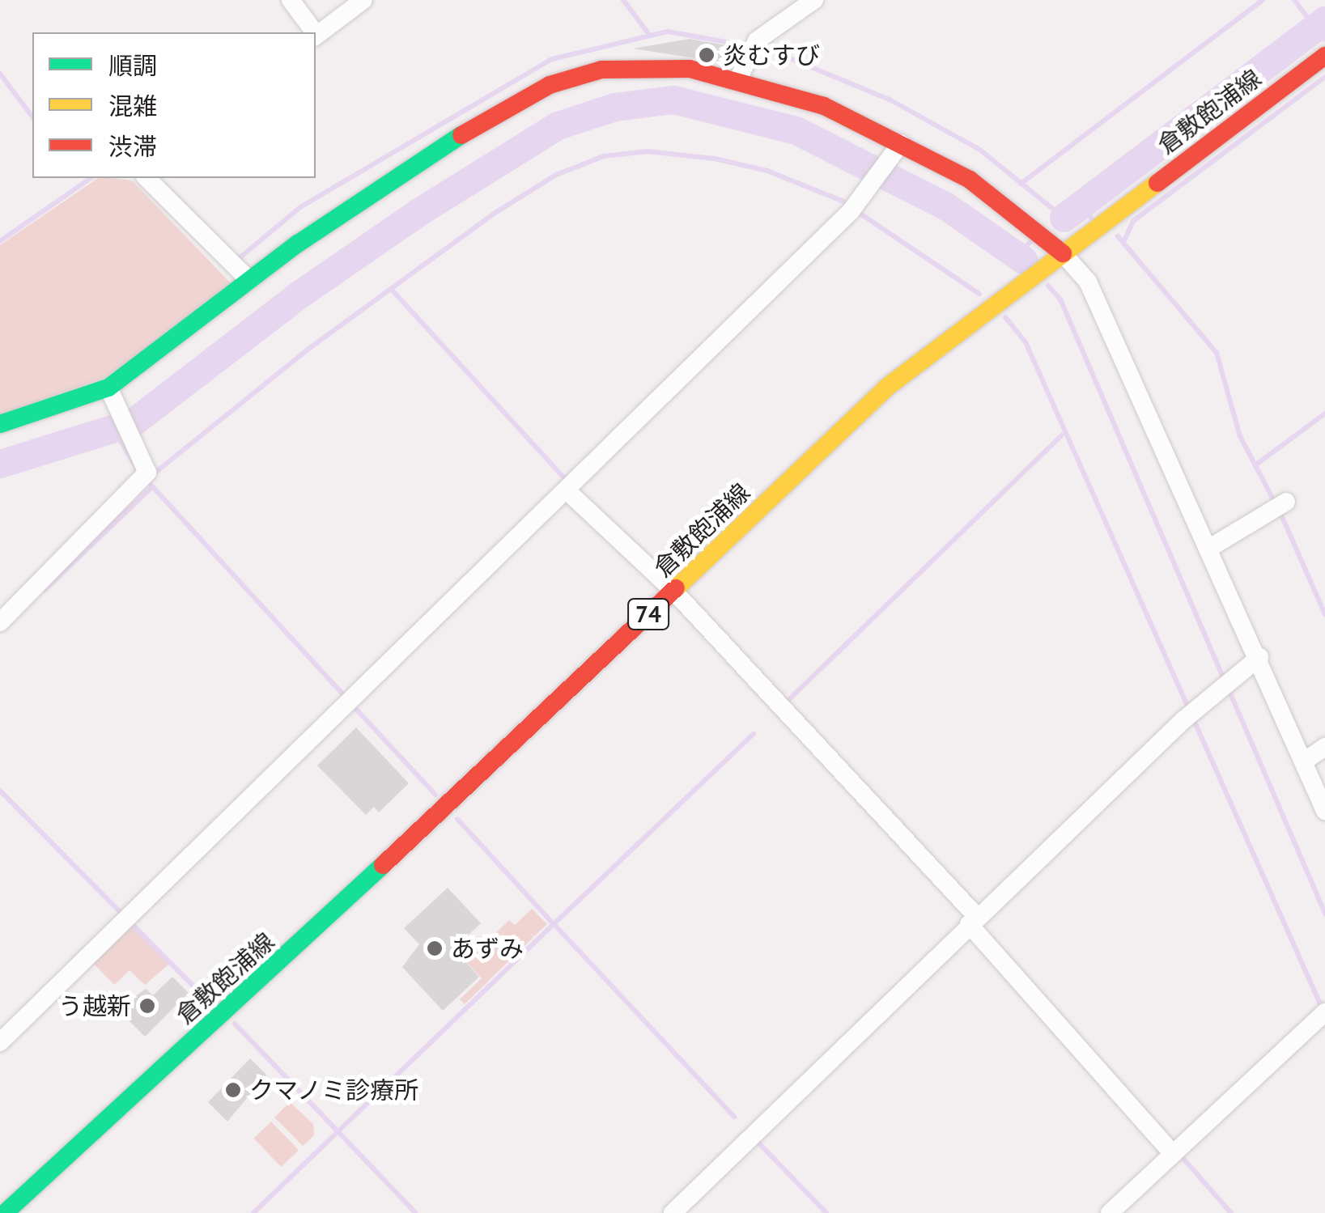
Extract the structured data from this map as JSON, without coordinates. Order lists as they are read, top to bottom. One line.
{"streets":{"main road":["倉敷飽浦線","74"]},"places":["炎むすび","あずみ","う越新","クマノミ診療所"],"legend":["順調","混雑","渋滞"]}
